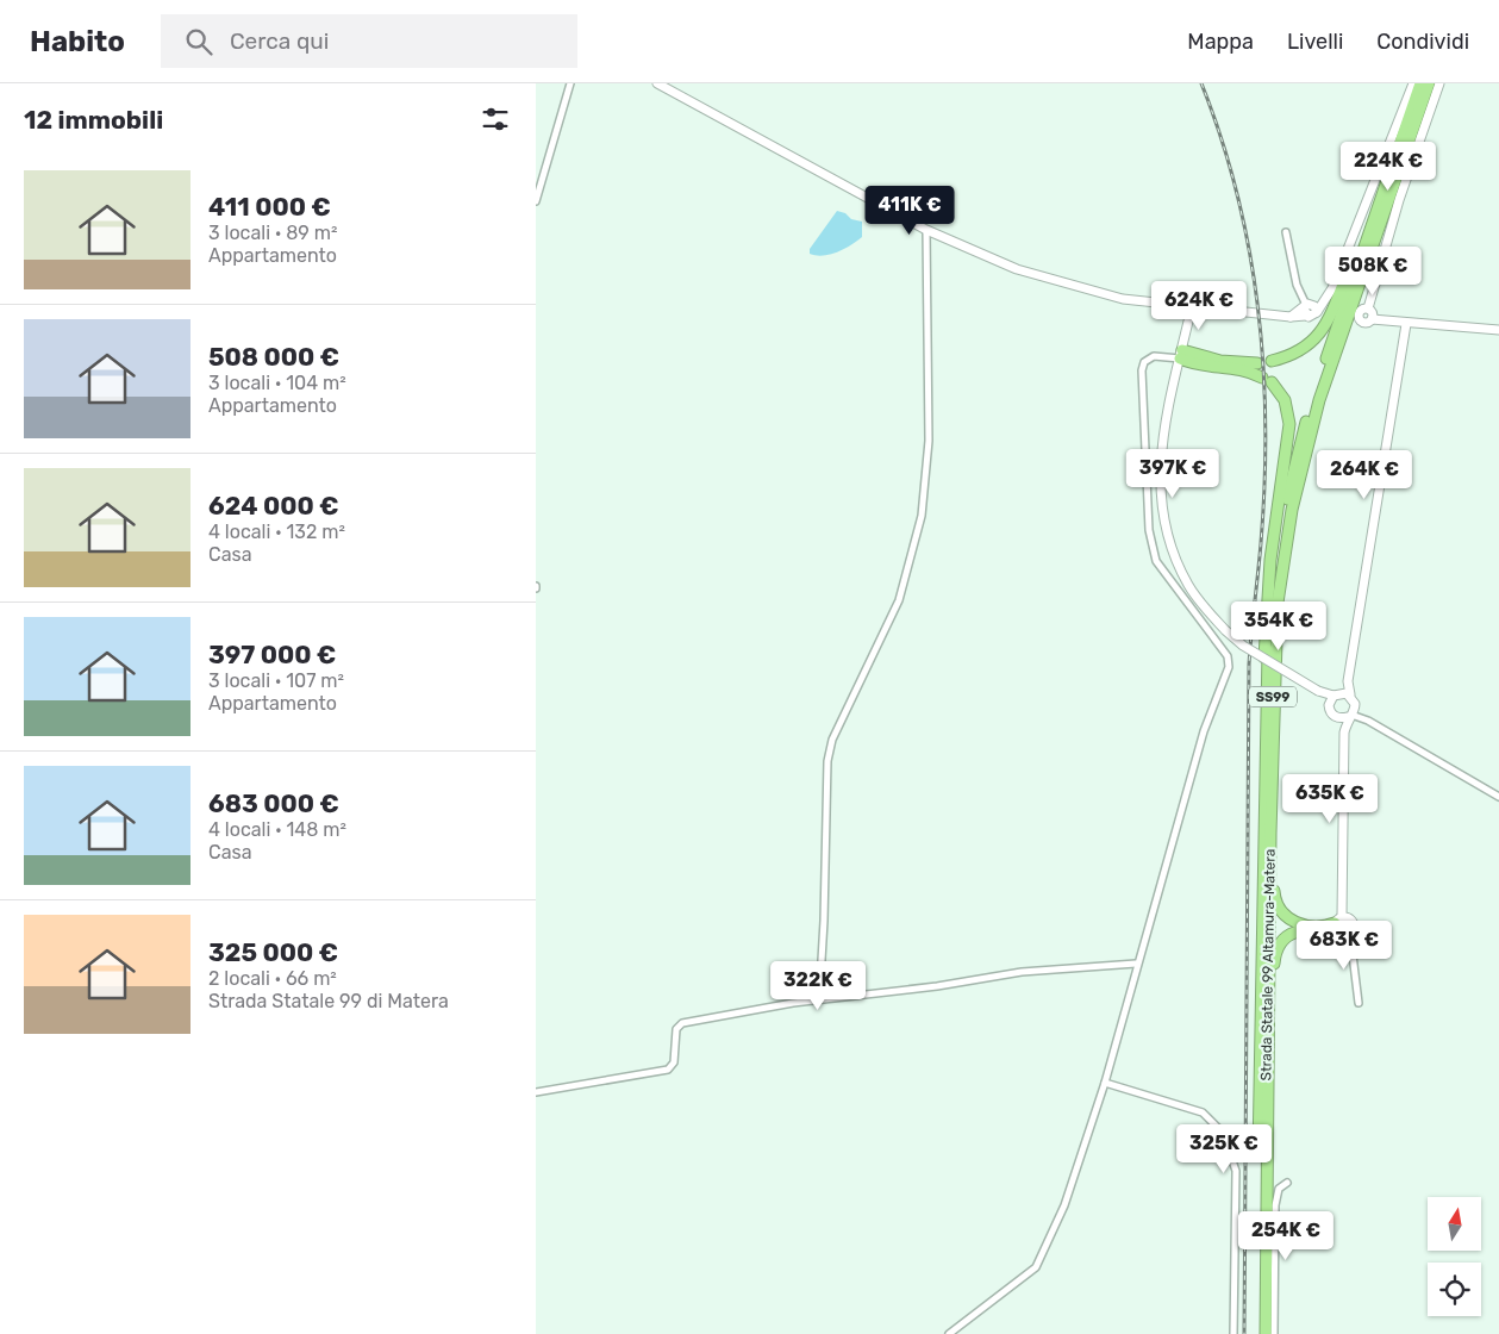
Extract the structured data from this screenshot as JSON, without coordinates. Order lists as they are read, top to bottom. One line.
{"streets":{"highway":["SS99","Strada Statale 99 Altamura-Matera"]},"north":"top","page":{"header":"Habito","search":"Cerca qui","nav":["Mappa","Livelli","Condividi"],"heading":"12 immobili","price":["224K €","411K €","508K €","624K €","397K €","264K €","354K €","635K €","683K €","322K €","325K €","254K €"],"list":[{"name":"411 000 €","note":"3 locali · 89 m² · Appartamento"},{"name":"508 000 €","note":"3 locali · 104 m² · Appartamento"},{"name":"624 000 €","note":"4 locali · 132 m² · Casa"},{"name":"397 000 €","note":"3 locali · 107 m² · Appartamento"},{"name":"683 000 €","note":"4 locali · 148 m² · Casa"},{"name":"325 000 €","note":"2 locali · 66 m² · Strada Statale 99 di Matera"}]}}
